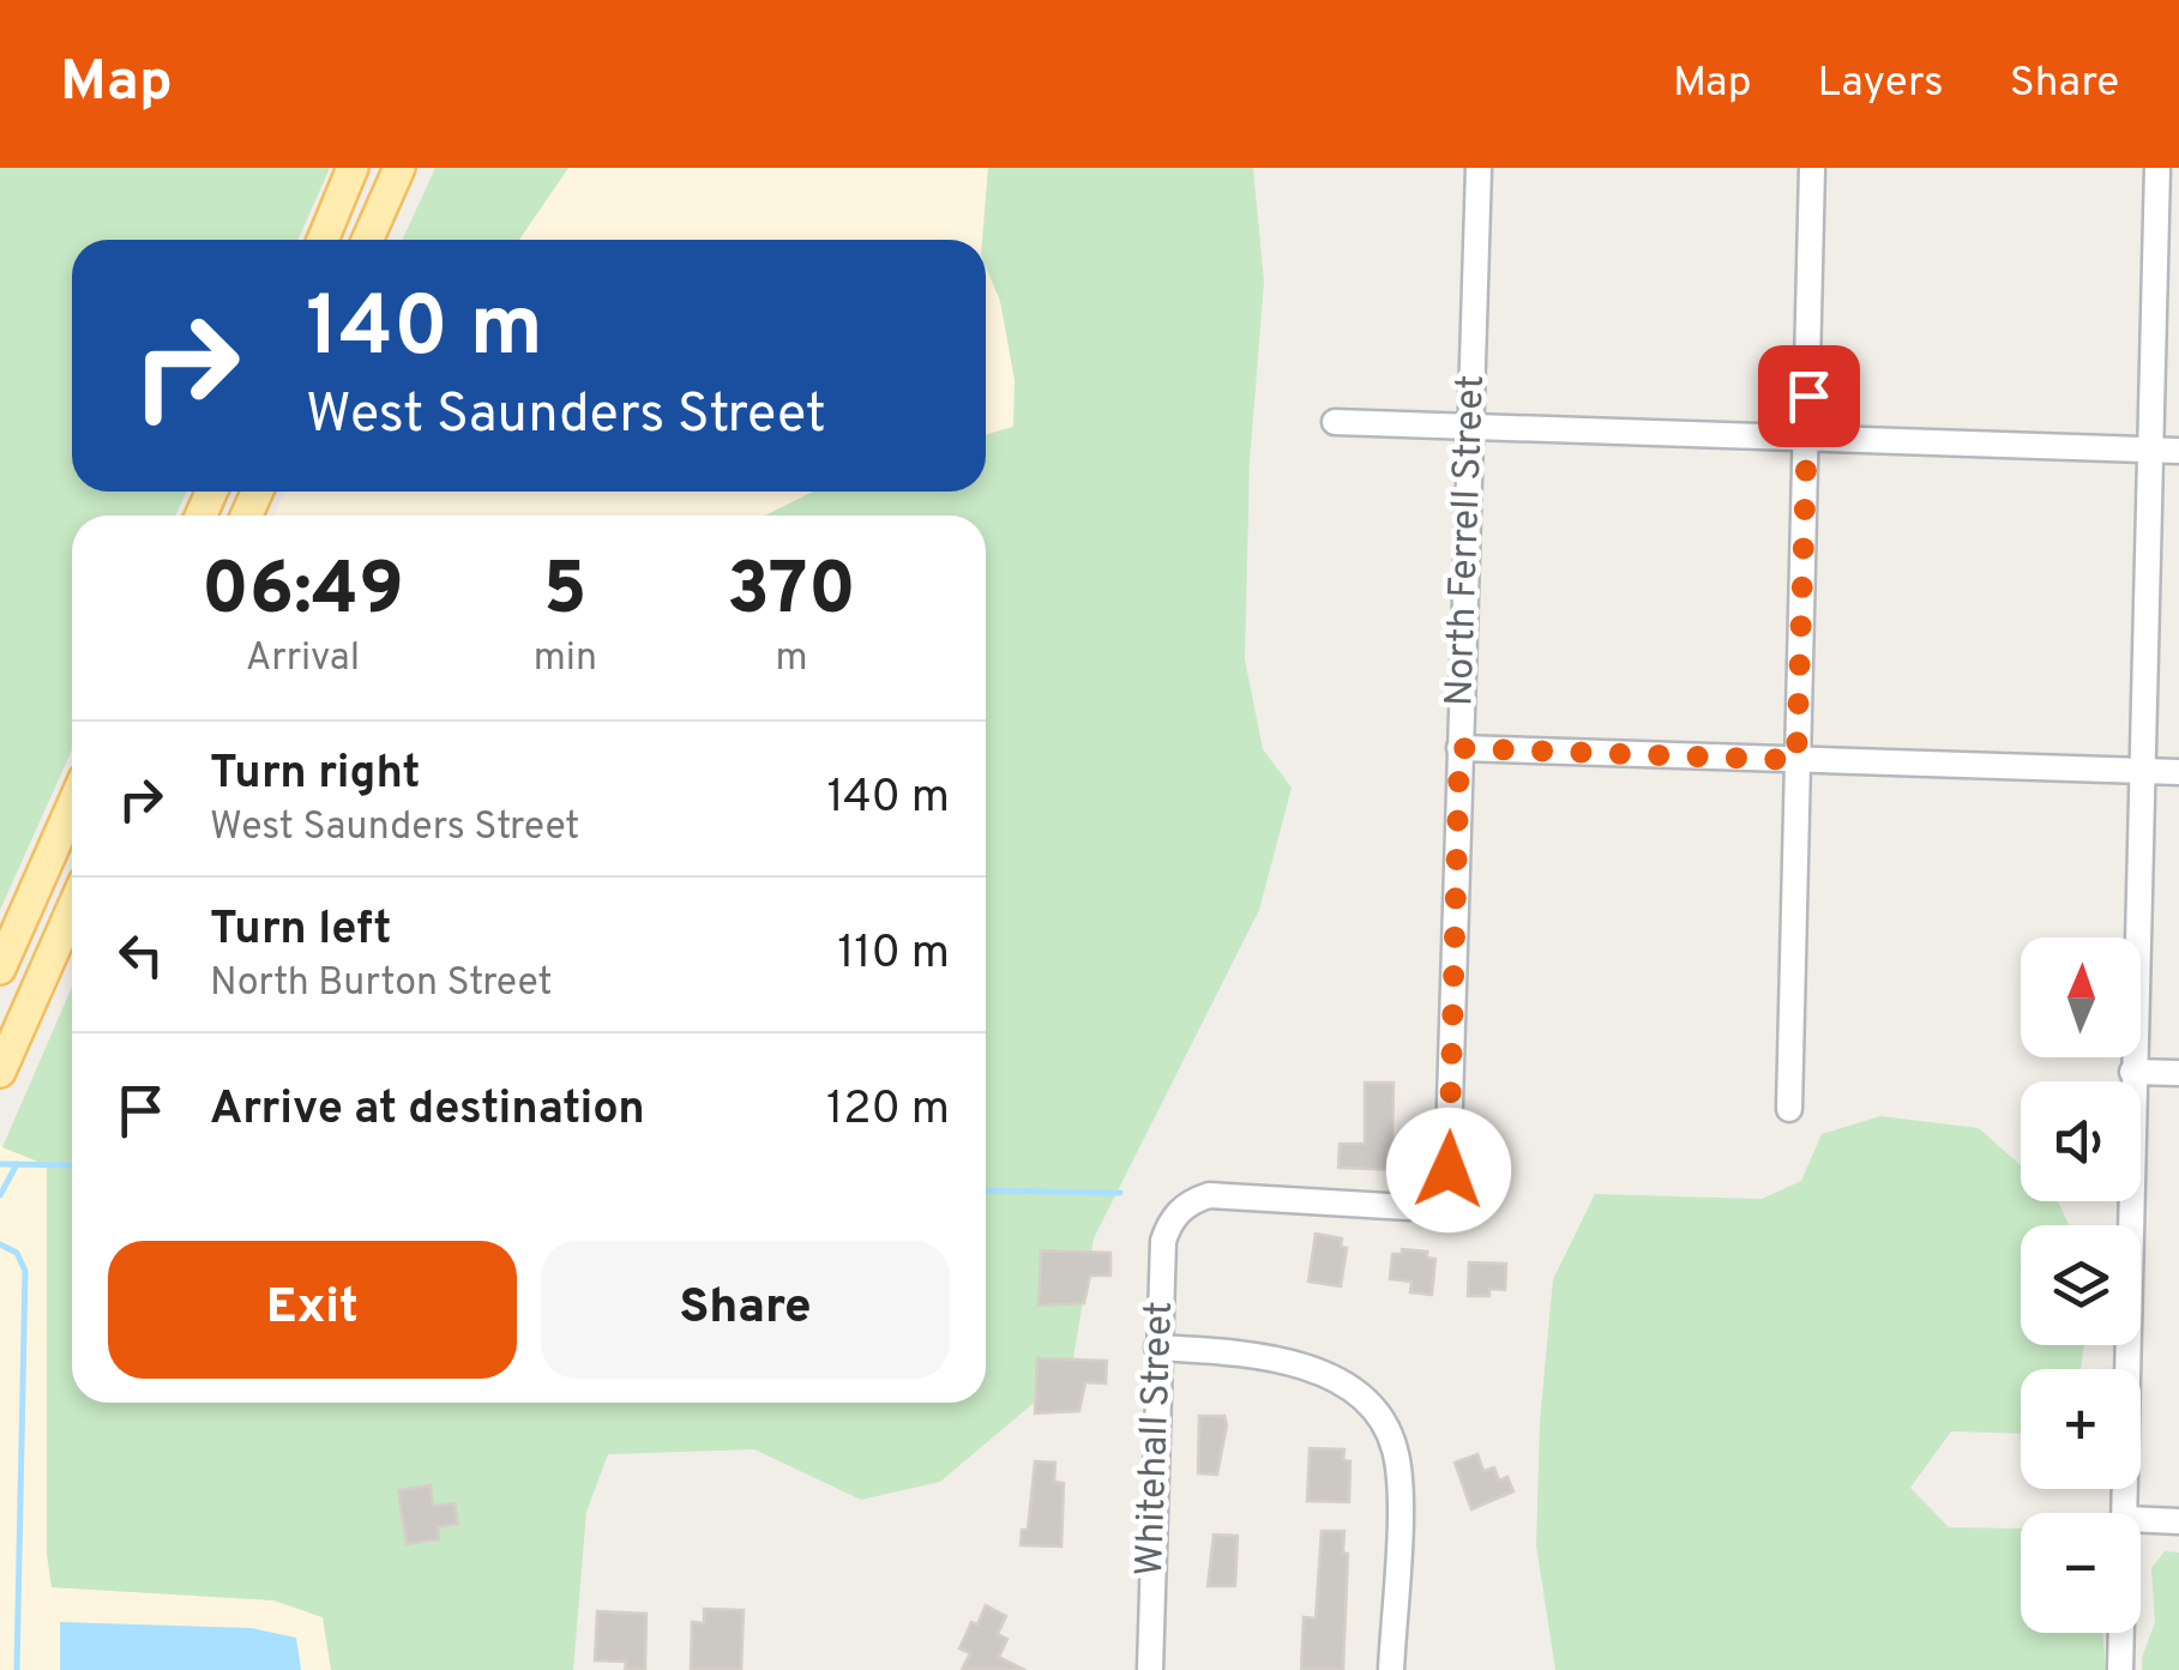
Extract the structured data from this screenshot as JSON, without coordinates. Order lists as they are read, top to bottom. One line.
{"streets":{"street":["North Ferrell Street","Whitehall Street"]},"crossings":[["North Ferrell Street","Whitehall Street"]],"north":"top","page":{"header":"Map","nav":["Map","Layers","Share"],"turn":["140 m","West Saunders Street"],"eta":["06:49","Arrival","5","min","370","m"],"list":[{"name":"Turn right","note":"West Saunders Street","value":"140 m"},{"name":"Turn left","note":"North Burton Street","value":"110 m"},{"name":"Arrive at destination","value":"120 m"}],"map_buttons":["+","−"],"buttons":["Exit","Share"]}}
